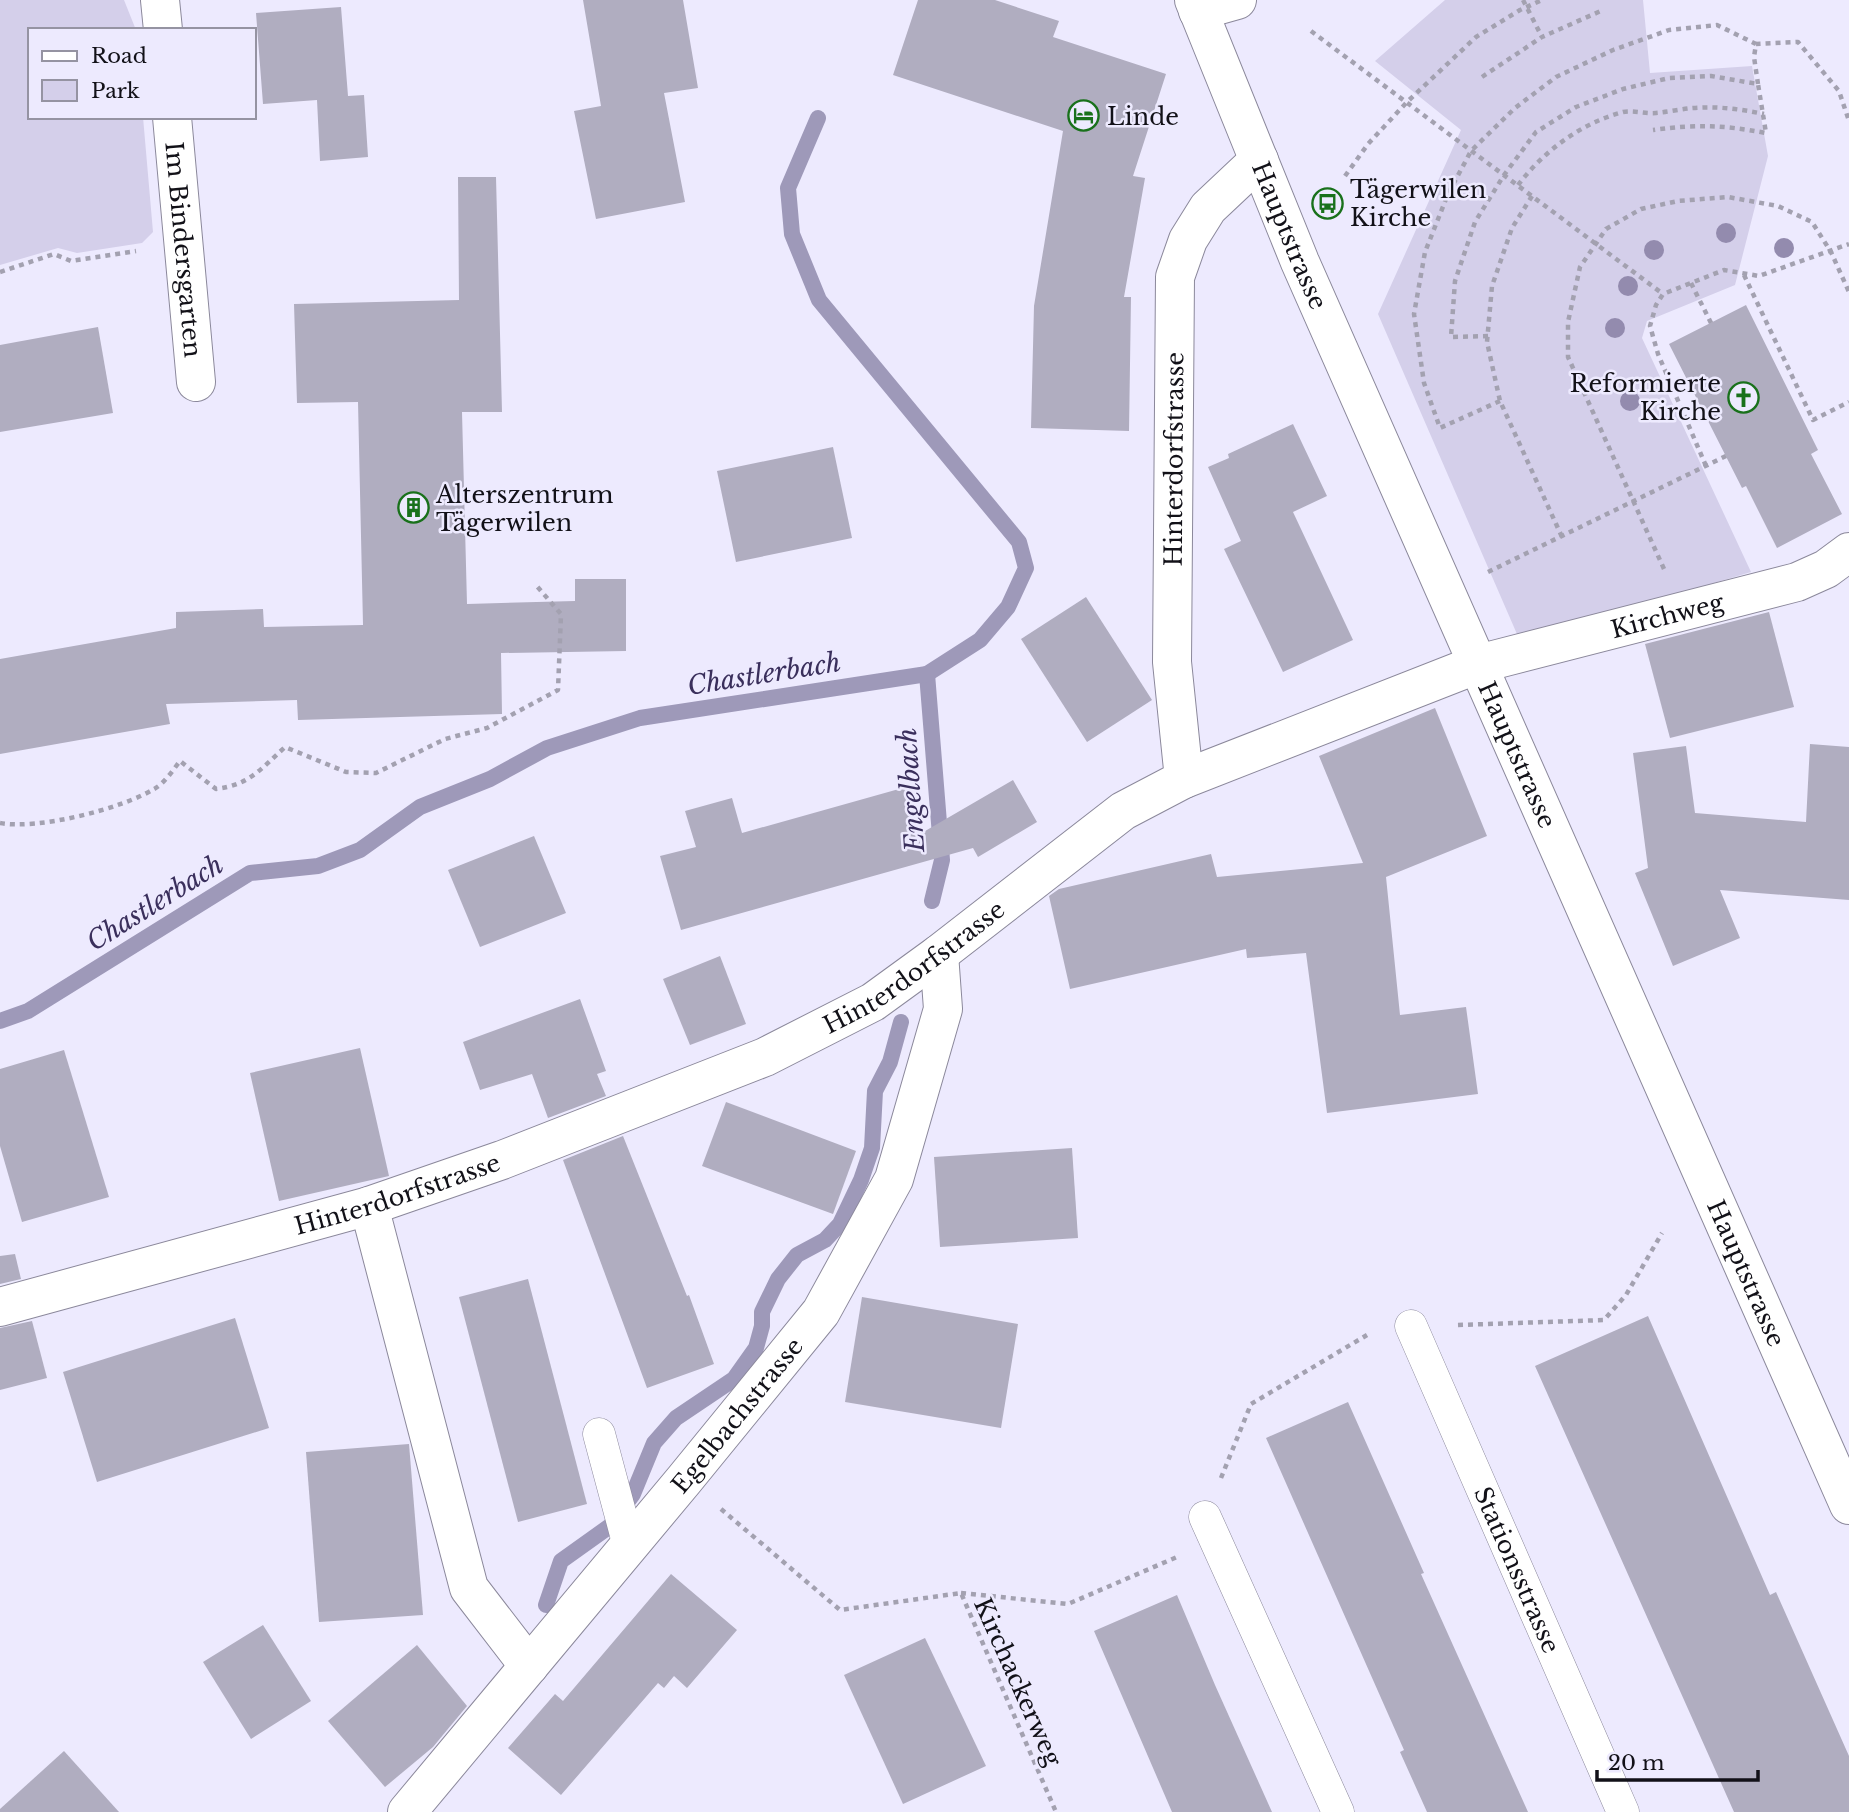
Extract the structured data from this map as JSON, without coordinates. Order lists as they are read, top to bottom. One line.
{"streets":{"street":["Hauptstrasse","Im Bindersgarten","Hinterdorfstrasse","Kirchweg","Egelbachstrasse"],"lane":["Stationsstrasse"],"path":["Kirchackerweg"]},"crossings":[["Hauptstrasse","Hinterdorfstrasse"],["Hauptstrasse","Kirchweg"],["Hinterdorfstrasse","Kirchweg"],["Hinterdorfstrasse","Egelbachstrasse"],["Egelbachstrasse","Kirchackerweg"]],"water":["Chastlerbach","Engelbach"],"places":{"hotel":["Linde"],"bus stop":["Tägerwilen Kirche"],"church":["Reformierte Kirche"],"building":["Alterszentrum Tägerwilen"]},"legend":["Road","Park"],"scale_bar":"20 m"}
